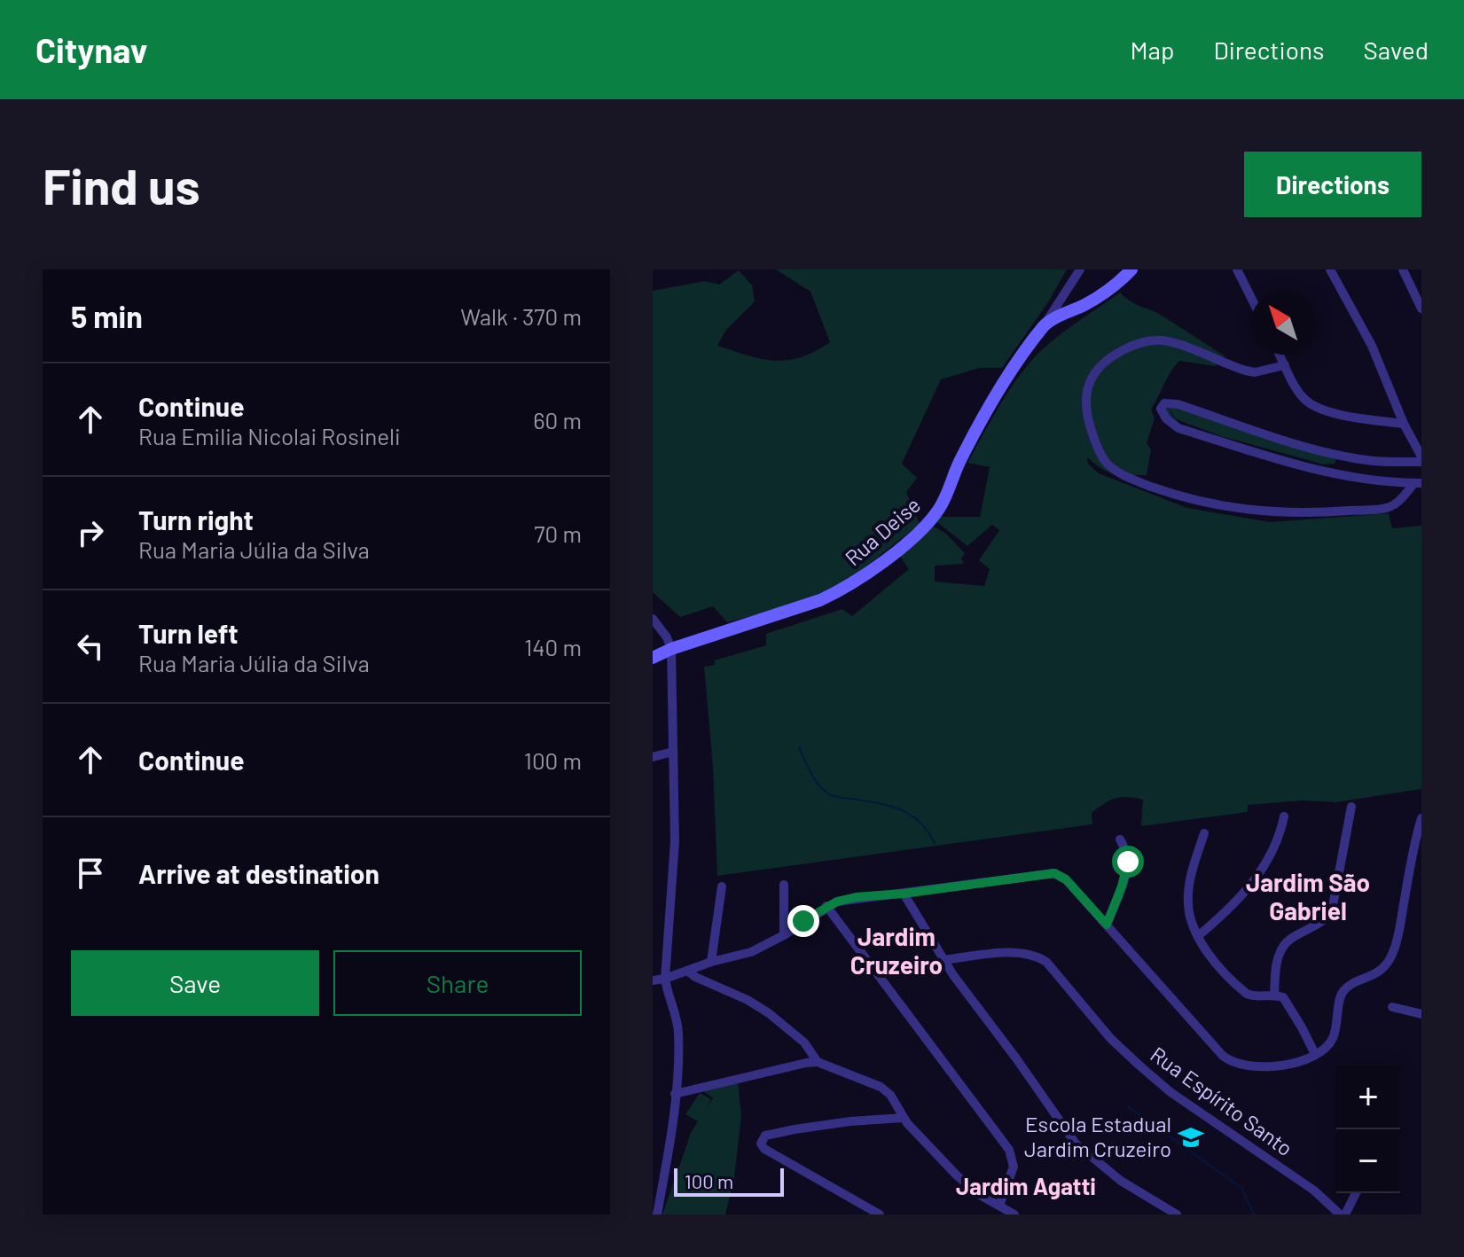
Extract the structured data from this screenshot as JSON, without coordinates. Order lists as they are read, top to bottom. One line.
{"streets":{"street":["Rua Deise","Rua Espírito Santo"]},"districts":["Jardim São Gabriel","Jardim Cruzeiro","Jardim Agatti"],"places":{"school or university":["Escola Estadual Jardim Cruzeiro"]},"scale_bar":"100 m","north":"top left","page":{"header":"Citynav","nav":["Map","Directions","Saved"],"buttons":["Directions",["Save","Share"]],"title":"Find us","heading":["5 min","Walk · 370 m"],"list":[["Continue","Rua Emilia Nicolai Rosineli","60 m"],["Turn right","Rua Maria Júlia da Silva","70 m"],["Turn left","Rua Maria Júlia da Silva","140 m"],["Continue","100 m"],"Arrive at destination"],"map_buttons":["+","−"],"scale":"100 m"}}
